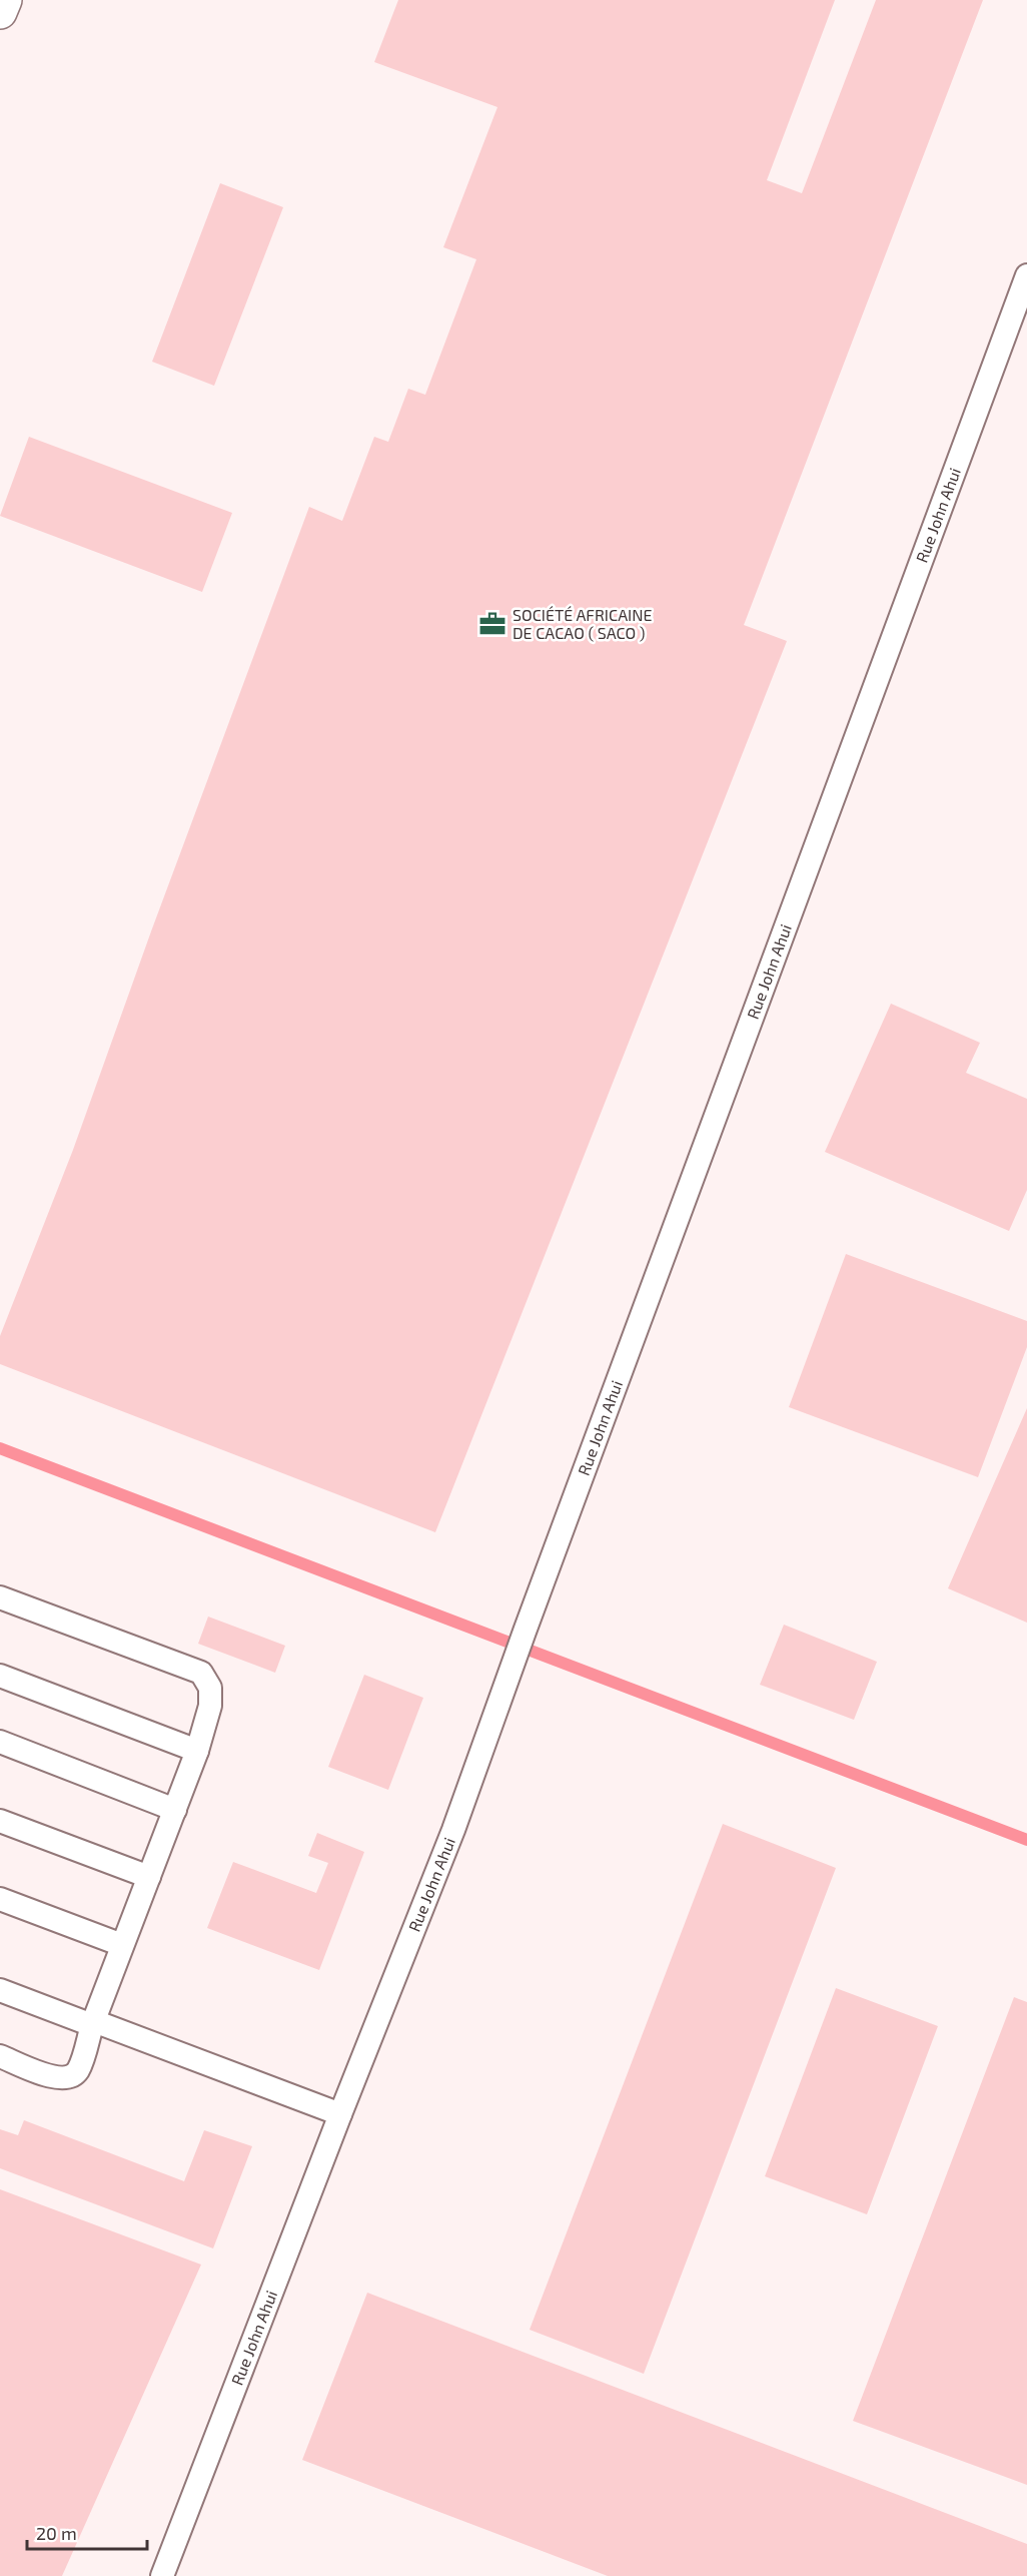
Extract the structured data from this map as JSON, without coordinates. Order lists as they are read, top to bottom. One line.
{"streets":{"lane":["Rue John Ahui"]},"places":{"office":["SOCIÉTÉ AFRICAINE DE CACAO ( SACO )"]},"scale_bar":"20 m"}
